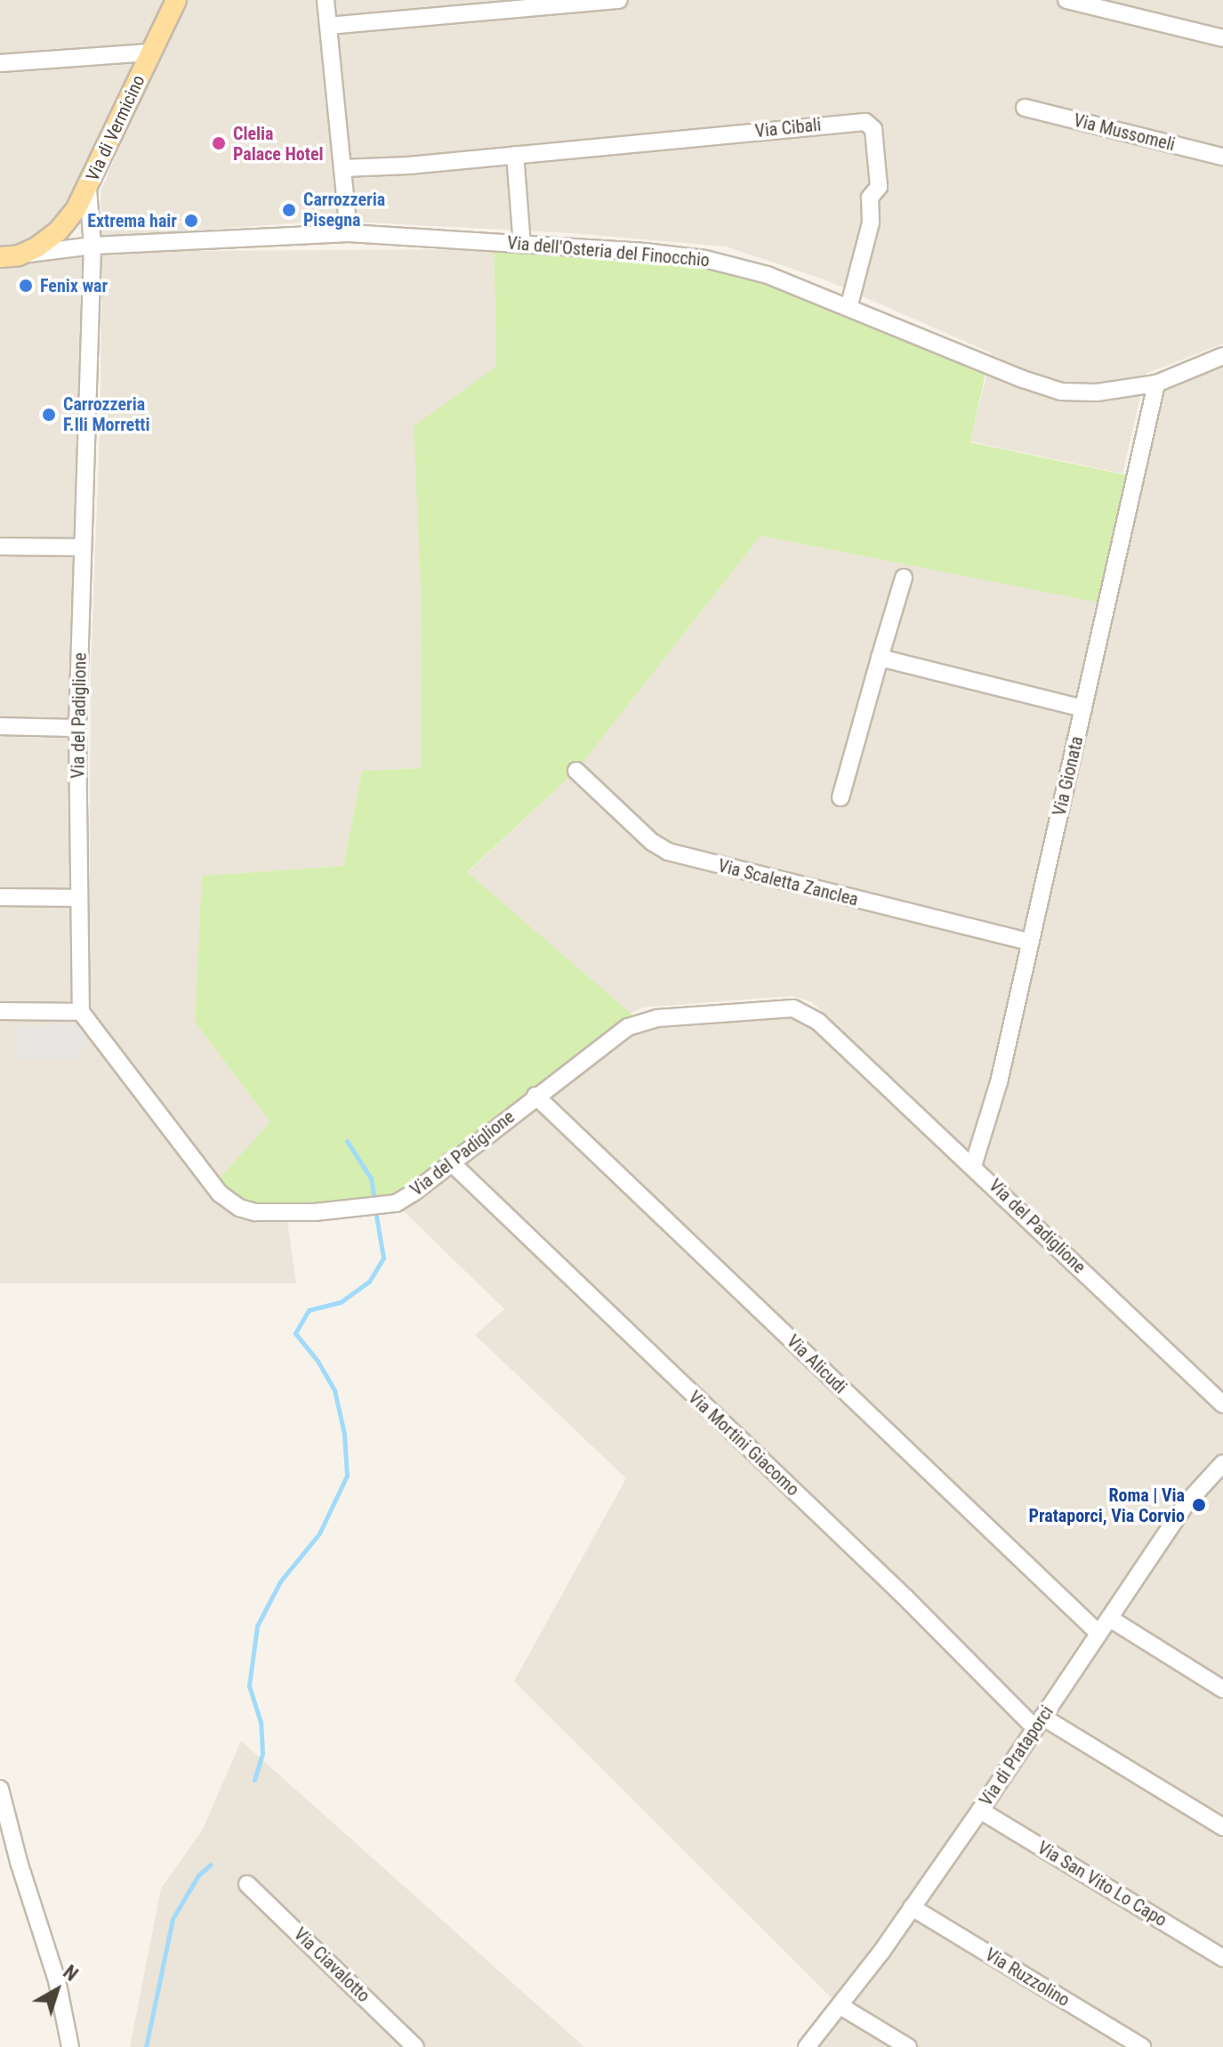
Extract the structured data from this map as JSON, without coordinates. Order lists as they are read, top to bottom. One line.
{"streets":{"main road":["Via di Vermicino"],"street":["Via Cibali","Via Mussomeli","Via dell'Osteria del Finocchio","Via del Padiglione","Via Gionata","Via Scaletta Zanclea","Via Alicudi","Via Mortini Giacomo","Via di Prataporci","Via San Vito Lo Capo","Via Ciavalotto","Via Ruzzolino"]},"crossings":[["Via di Vermicino","Via dell'Osteria del Finocchio"],["Via di Vermicino","Via del Padiglione"],["Via Cibali","Via dell'Osteria del Finocchio"],["Via dell'Osteria del Finocchio","Via del Padiglione"],["Via dell'Osteria del Finocchio","Via Gionata"],["Via del Padiglione","Via Gionata"],["Via del Padiglione","Via Alicudi"],["Via del Padiglione","Via Mortini Giacomo"],["Via Gionata","Via Scaletta Zanclea"],["Via Alicudi","Via di Prataporci"],["Via Mortini Giacomo","Via di Prataporci"],["Via di Prataporci","Via San Vito Lo Capo"],["Via di Prataporci","Via Ruzzolino"]],"places":["Clelia Palace Hotel","Carrozzeria Pisegna","Extrema hair","Fenix war","Carrozzeria F.lli Morretti","Roma | Via Prataporci, Via Corvio"],"north":"top right"}
